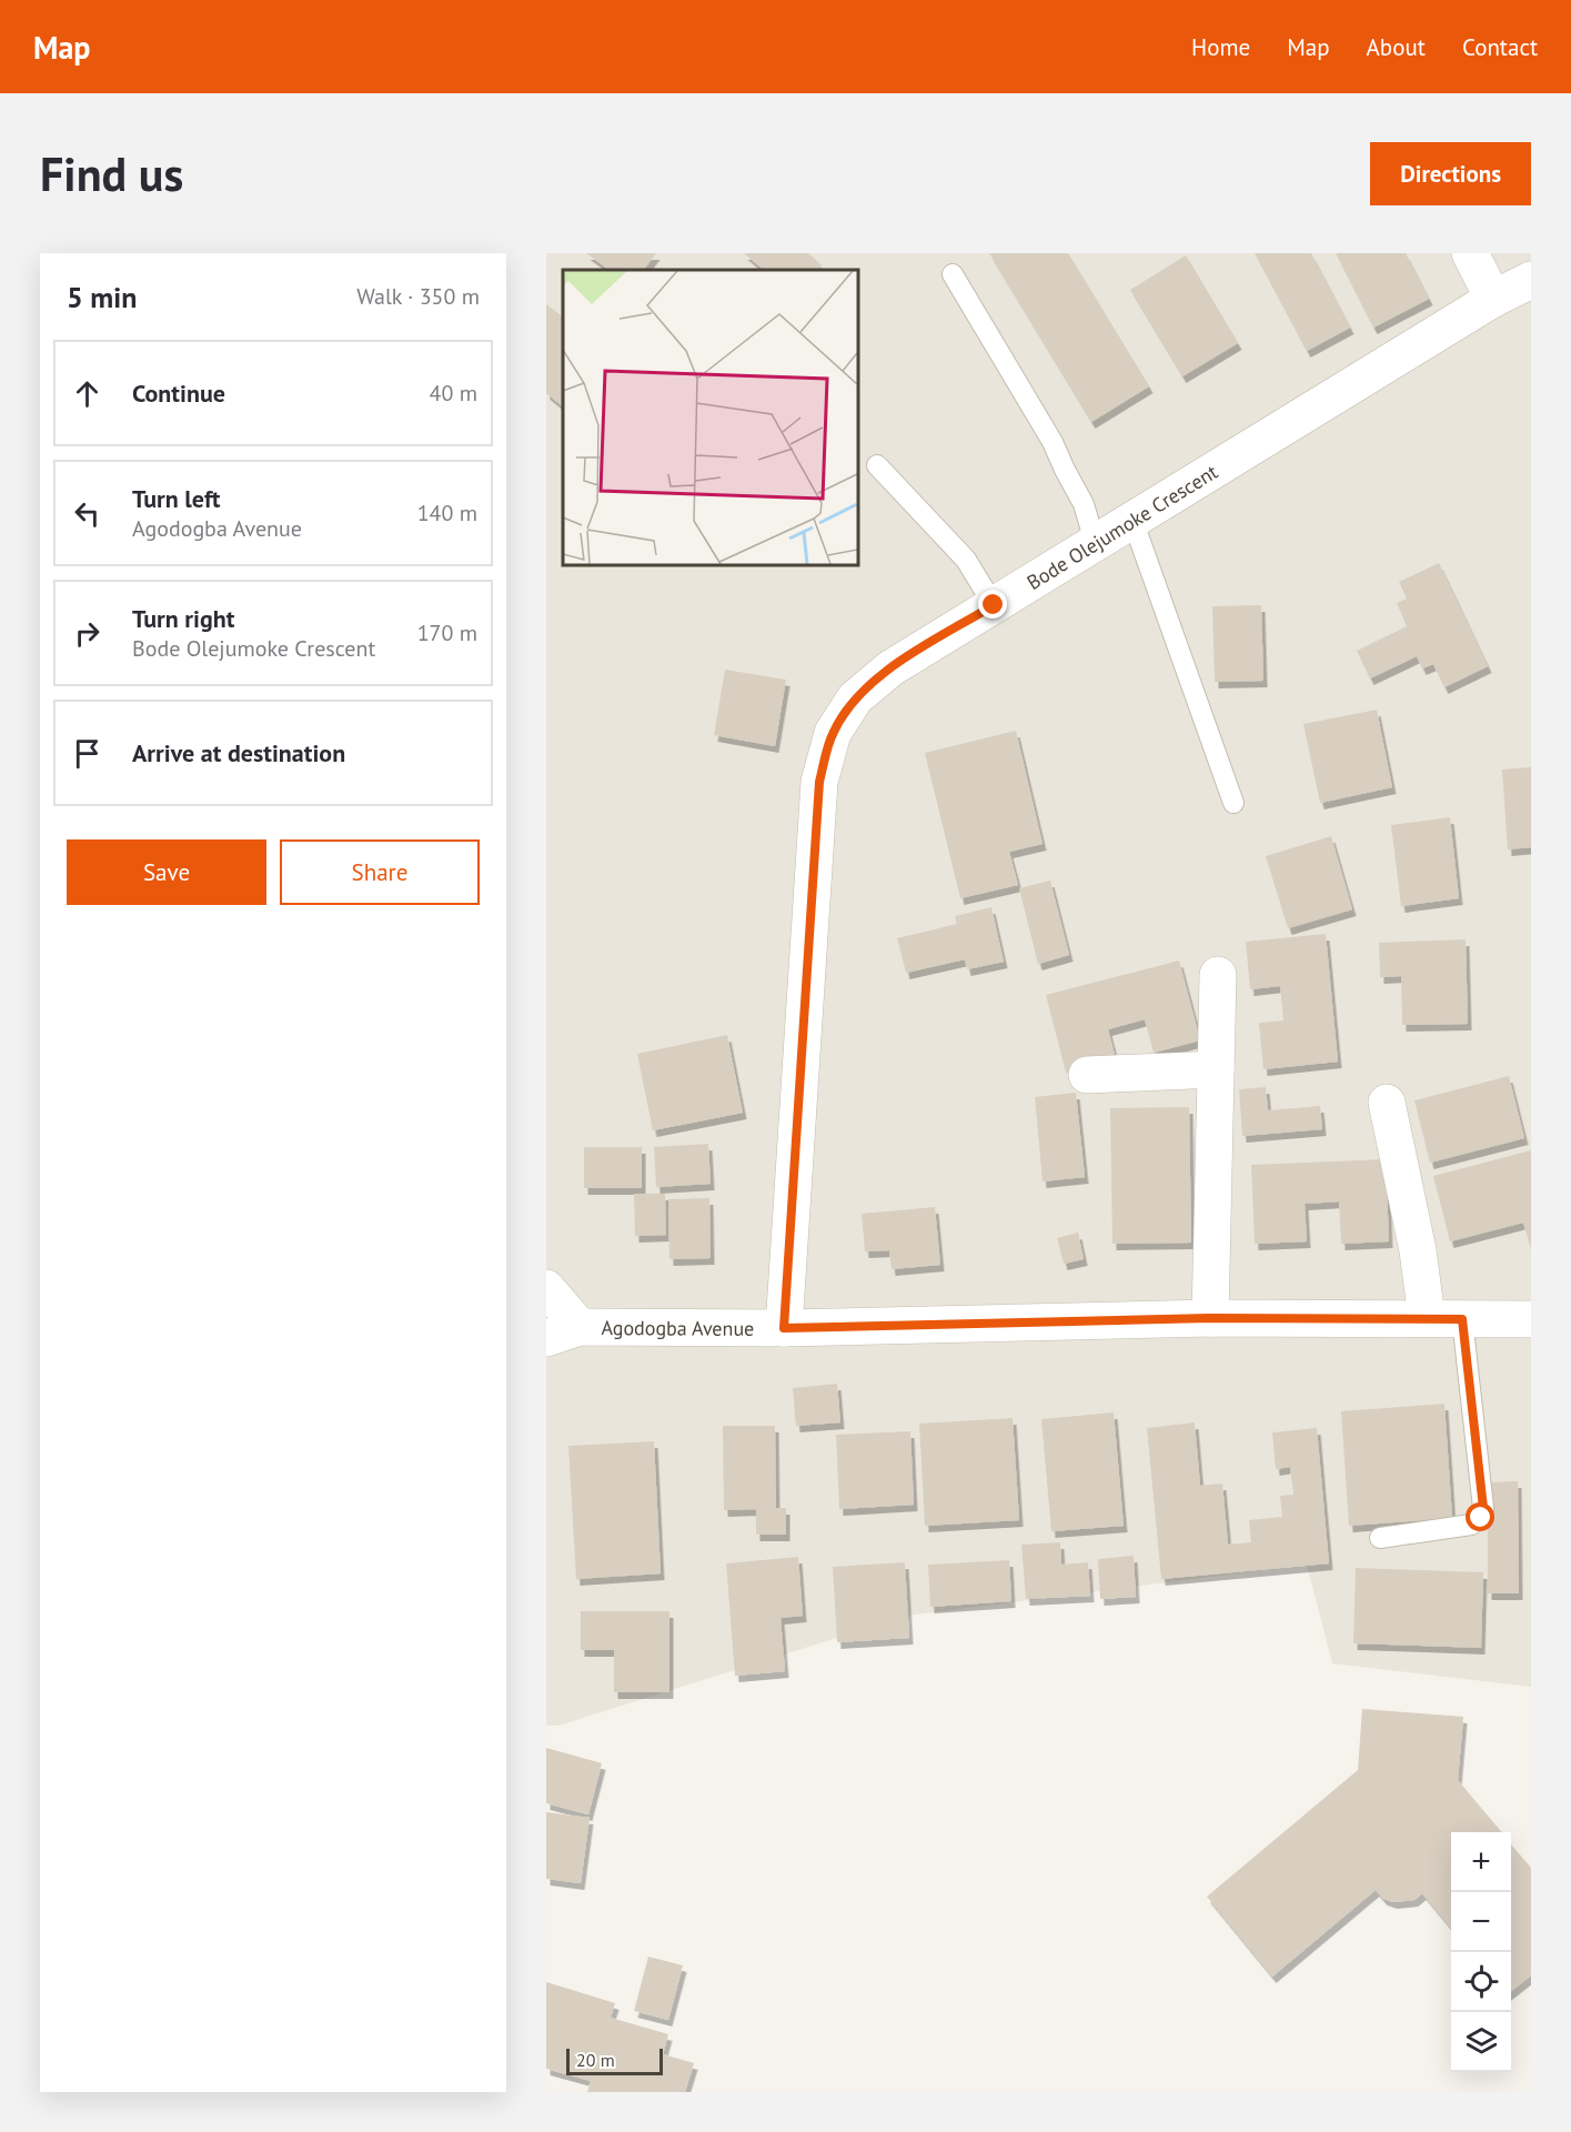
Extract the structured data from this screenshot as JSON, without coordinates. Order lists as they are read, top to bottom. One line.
{"streets":{"street":["Bode Olejumoke Crescent","Agodogba Avenue"]},"crossings":[["Bode Olejumoke Crescent","Agodogba Avenue"]],"scale_bar":"20 m","page":{"header":"Map","nav":["Home","Map","About","Contact"],"buttons":["Directions",["Save","Share"]],"title":"Find us","heading":["5 min","Walk · 350 m"],"list":[["Continue","40 m"],["Turn left","Agodogba Avenue","140 m"],["Turn right","Bode Olejumoke Crescent","170 m"],"Arrive at destination"],"map_buttons":["+","−"],"scale":"20 m"}}
